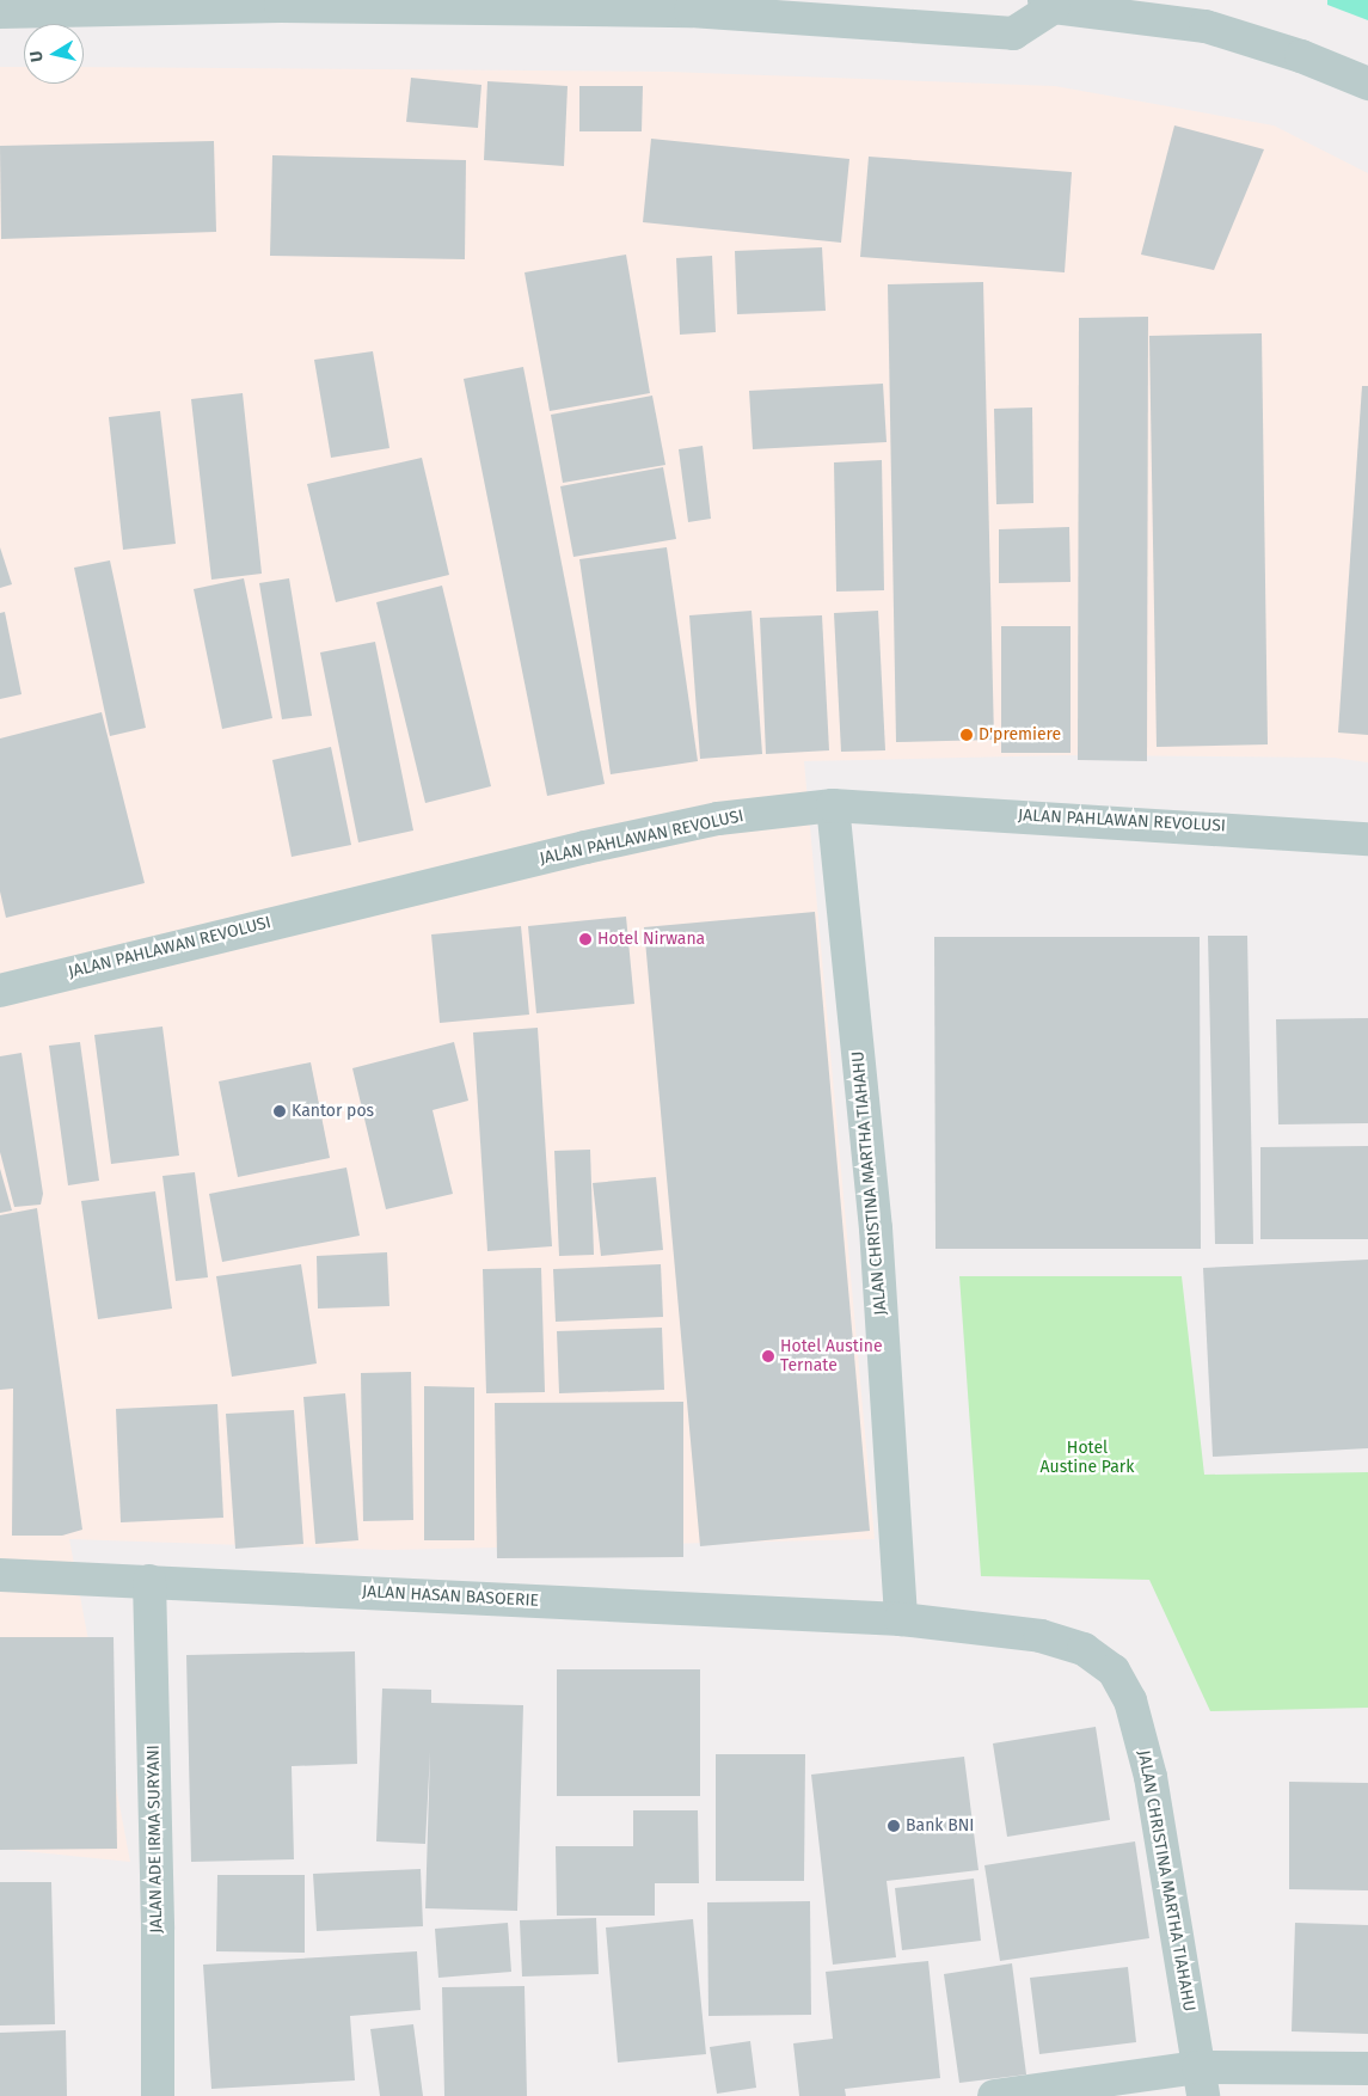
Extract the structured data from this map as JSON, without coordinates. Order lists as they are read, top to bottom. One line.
{"streets":{"street":["JALAN PAHLAWAN REVOLUSI","JALAN CHRISTINA MARTHA TIAHAHU","JALAN HASAN BASOERIE","JALAN ADE IRMA SURYANI"]},"crossings":[["JALAN PAHLAWAN REVOLUSI","JALAN CHRISTINA MARTHA TIAHAHU"],["JALAN CHRISTINA MARTHA TIAHAHU","JALAN HASAN BASOERIE"],["JALAN HASAN BASOERIE","JALAN ADE IRMA SURYANI"]],"parks":["Hotel Austine Park"],"places":["D'premiere","Hotel Nirwana","Kantor pos","Hotel Austine Ternate","Bank BNI"],"north":"left"}
